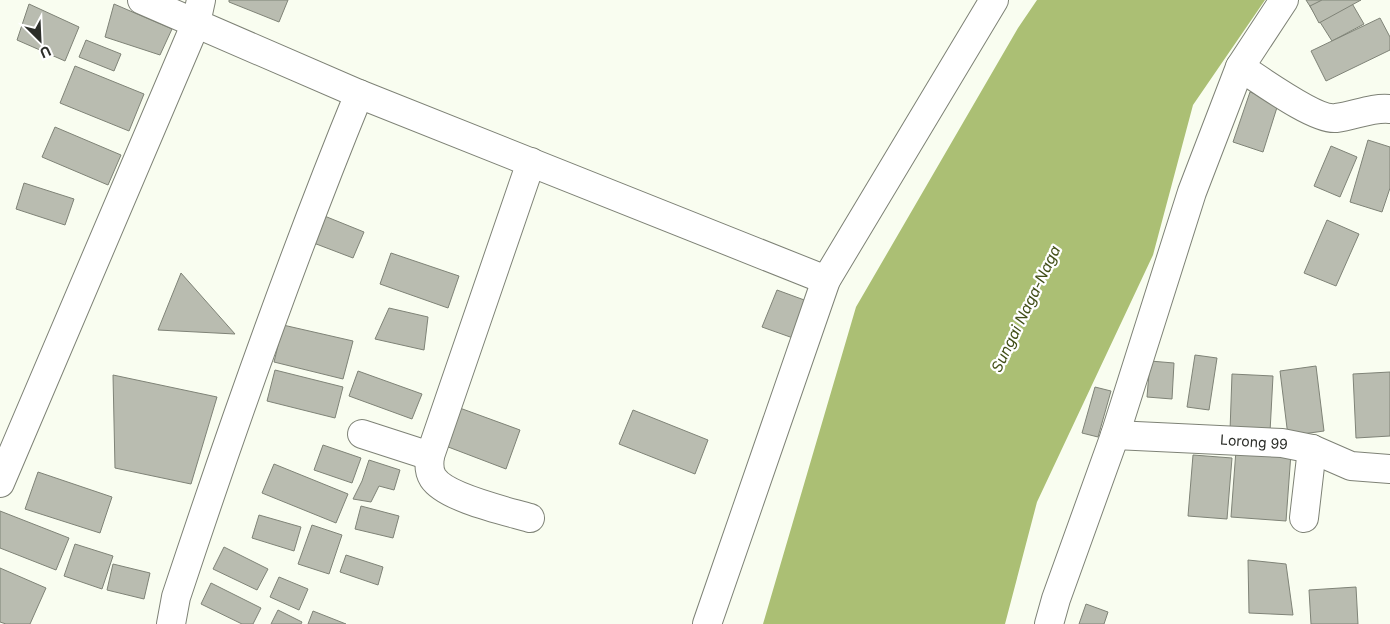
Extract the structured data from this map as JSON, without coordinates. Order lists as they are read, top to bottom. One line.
{"streets":{"street":["Lorong 99"]},"water":["Sungai Naga-Naga"],"north":"bottom right"}
